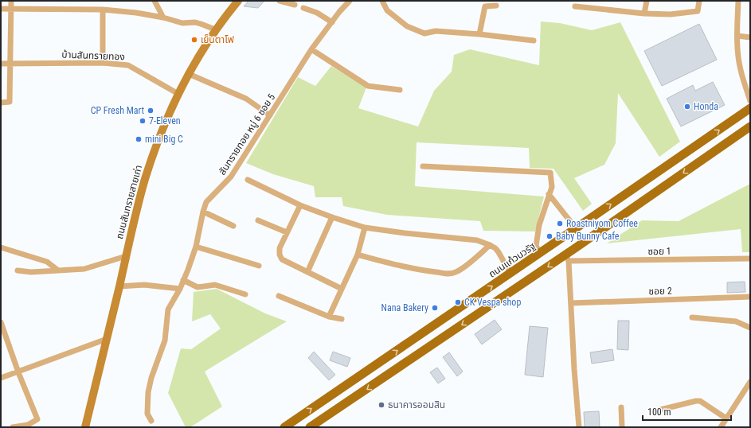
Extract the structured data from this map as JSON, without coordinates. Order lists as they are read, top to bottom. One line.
{"streets":{"main road":["ถนนสันทรายสายเก่า","ถนนแก้วนวรัฐ"],"street":["บ้านสันทรายทอง","สันทรายทอย หมู่ 6 ซอย 5","ซอย 1","ซอย 2"]},"crossings":[["บ้านสันทรายทอง","ถนนสันทรายสายเก่า"]],"places":["เย็นตาโฟ","Honda","CP Fresh Mart","7-Eleven","mini Big C","Roastniyom Coffee","Baby Bunny Cafe","CK Vespa shop","Nana Bakery","ธนาคารออมสิน"],"scale_bar":"100 m"}
